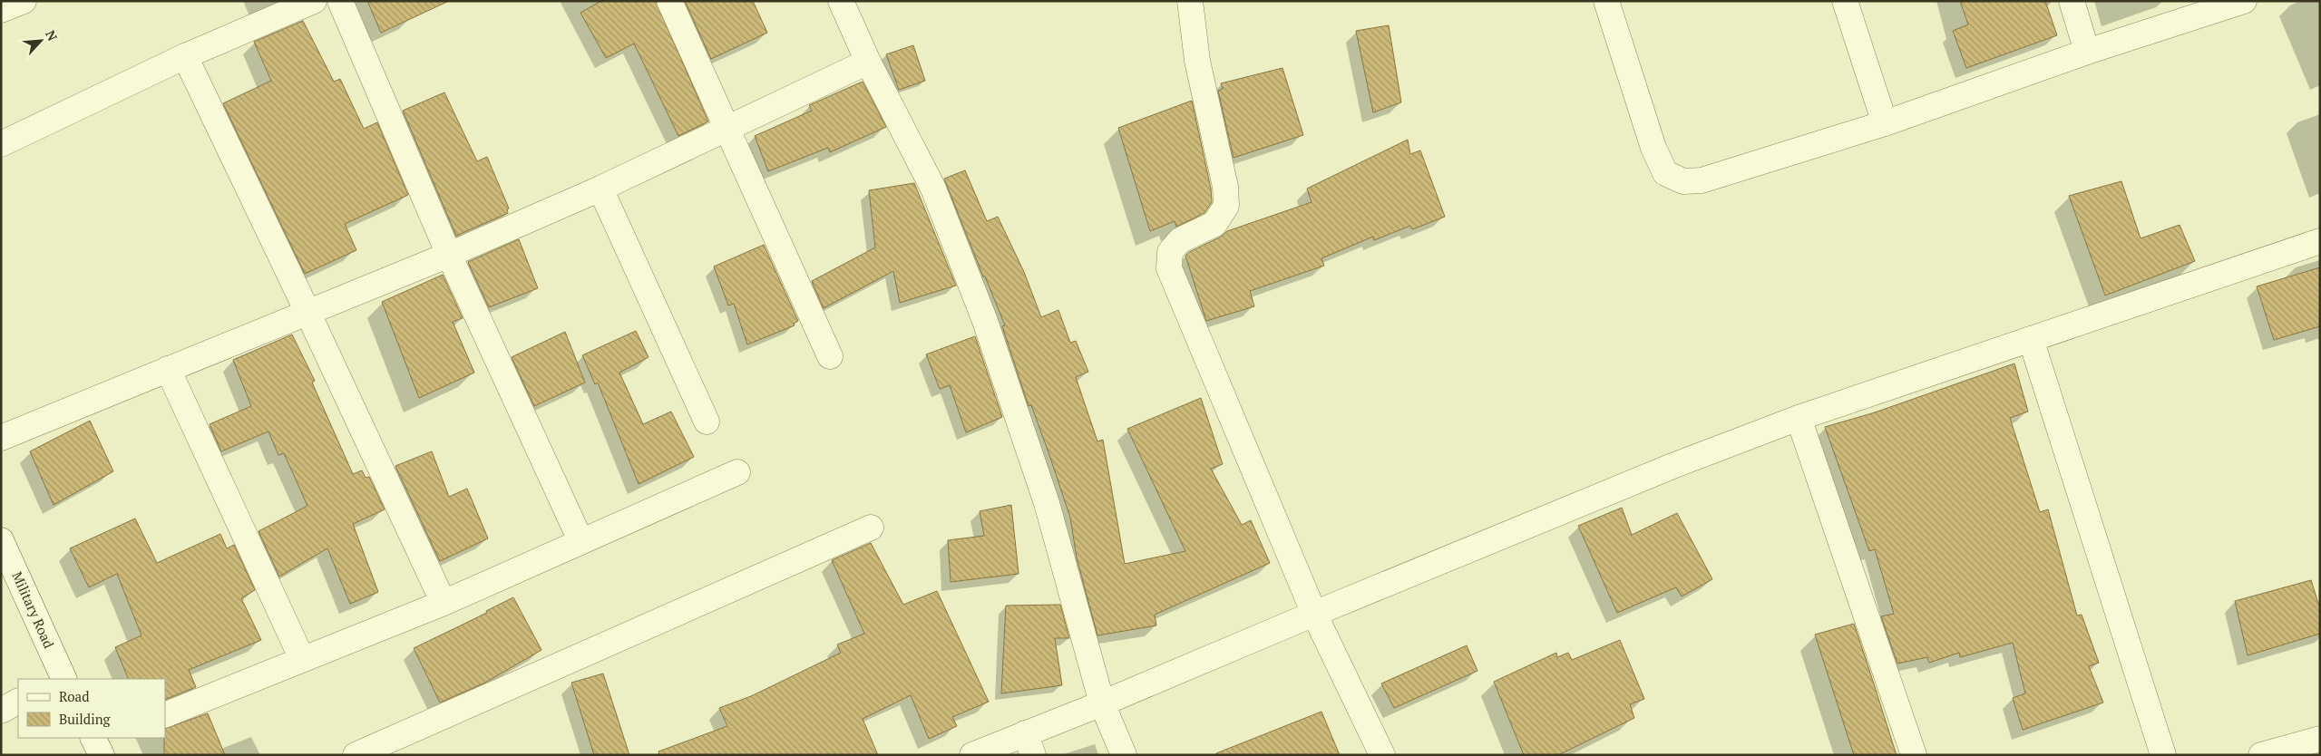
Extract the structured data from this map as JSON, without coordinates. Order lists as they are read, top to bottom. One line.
{"streets":{"street":["Military Road"]},"legend":["Road","Building"],"north":"top right"}
